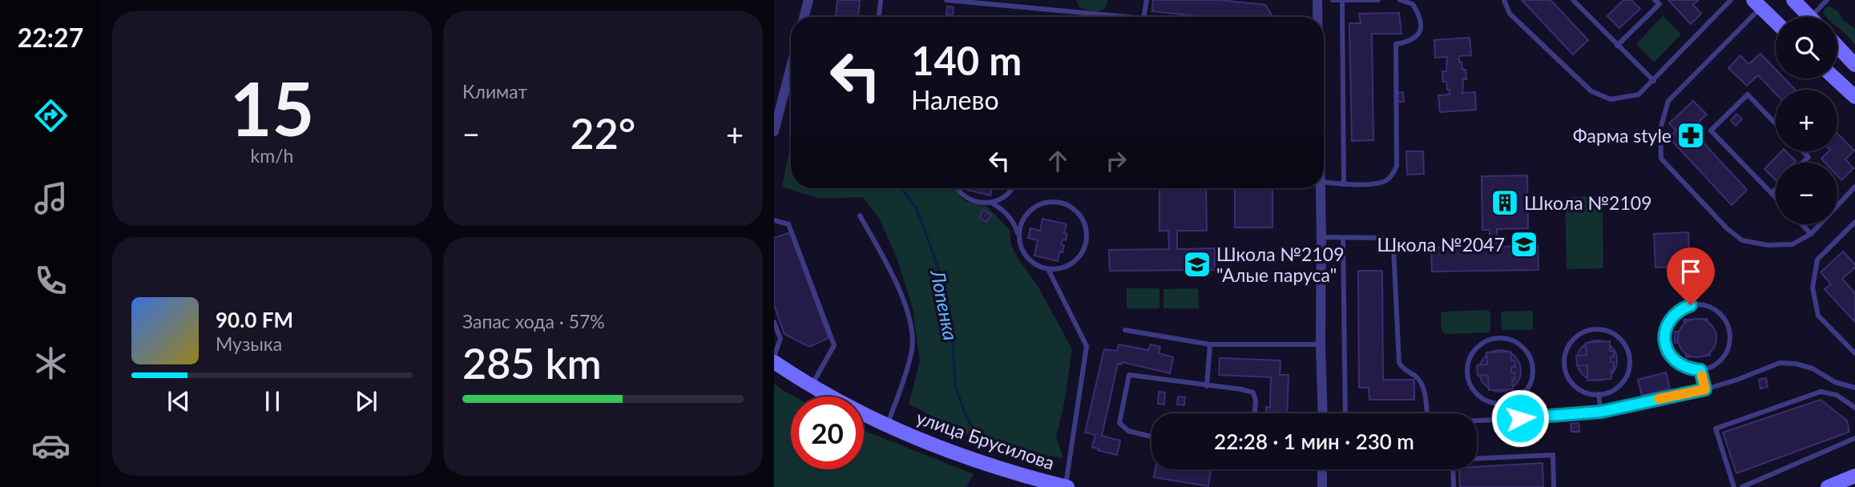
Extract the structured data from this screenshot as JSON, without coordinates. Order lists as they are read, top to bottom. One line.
{"streets":{"street":["улица Брусилова"]},"water":["Лопенка"],"places":{"pharmacy":["Фарма style"],"building":["Школа №2109"],"school or university":["Школа №2047","Школа №2109 \"Алые паруса\""]},"page":{"tabs":"22:27","tile":[["15","km/h"],"Климат",["Запас хода · 57%","285 km"]],"map_buttons":["+","−"],"turn":["140 m","Налево"],"heat":["−","22°","+"],"song":["90.0 FM","Музыка"],"limit":"20","trip":"22:28 · 1 мин · 230 m"}}
